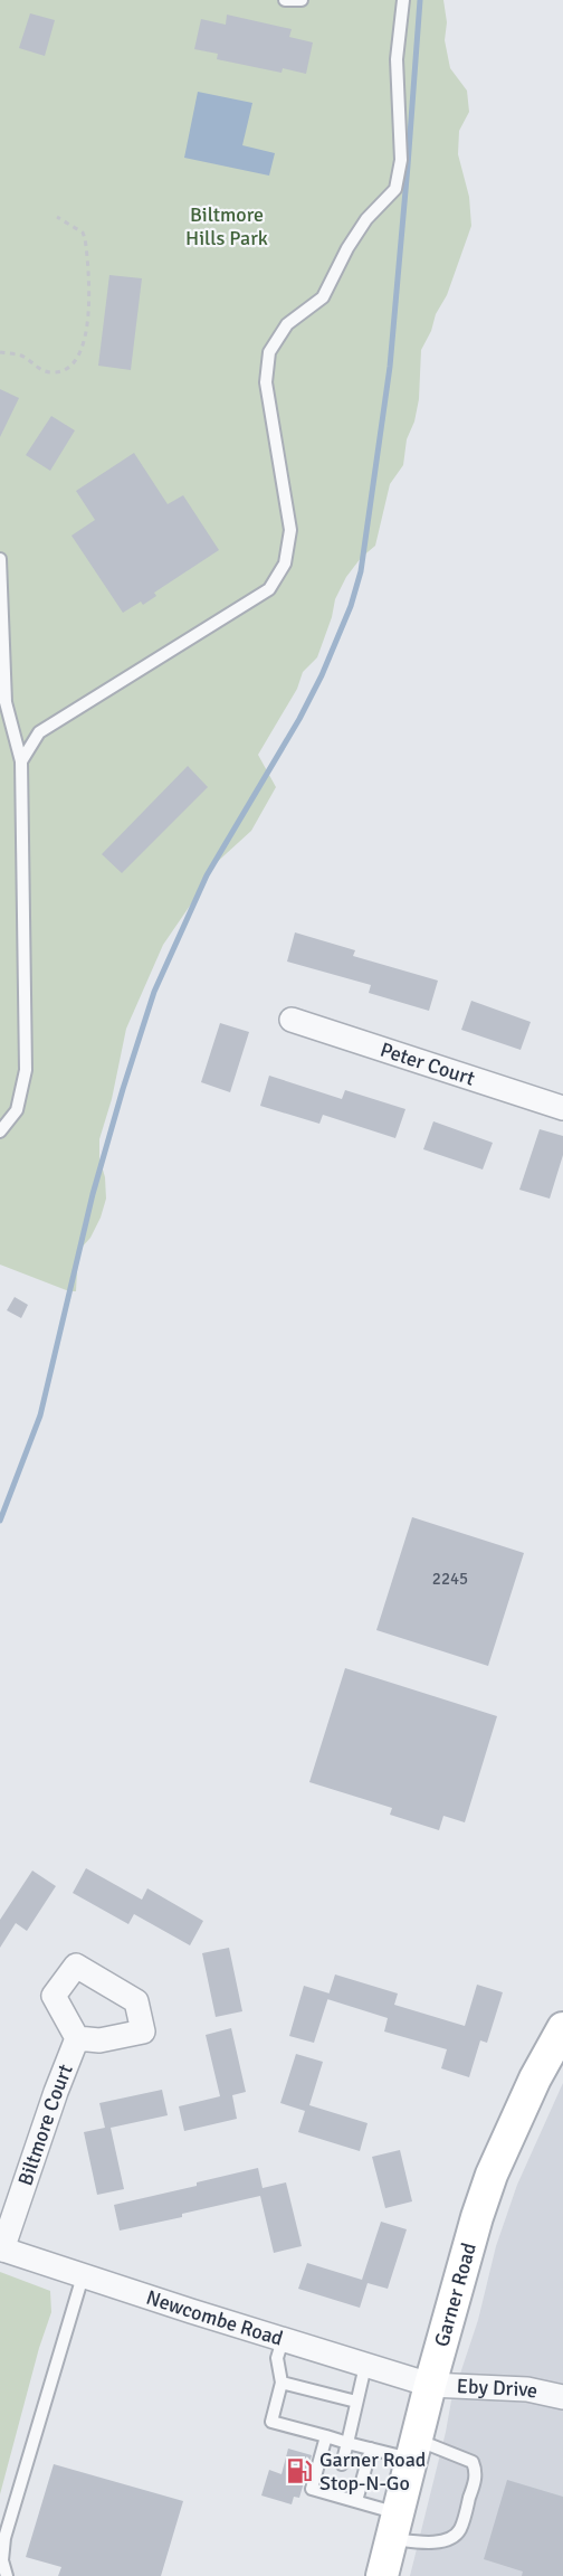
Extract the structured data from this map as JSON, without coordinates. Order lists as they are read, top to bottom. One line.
{"streets":{"main road":["Garner Road"],"street":["Peter Court","Biltmore Court","Newcombe Road","Eby Drive"]},"crossings":[["Biltmore Court","Newcombe Road"],["Garner Road","Newcombe Road"],["Garner Road","Eby Drive"],["Newcombe Road","Eby Drive"]],"parks":["Biltmore Hills Park"],"places":{"fuel station":["Garner Road Stop-N-Go"]},"house_numbers":["2245"]}
